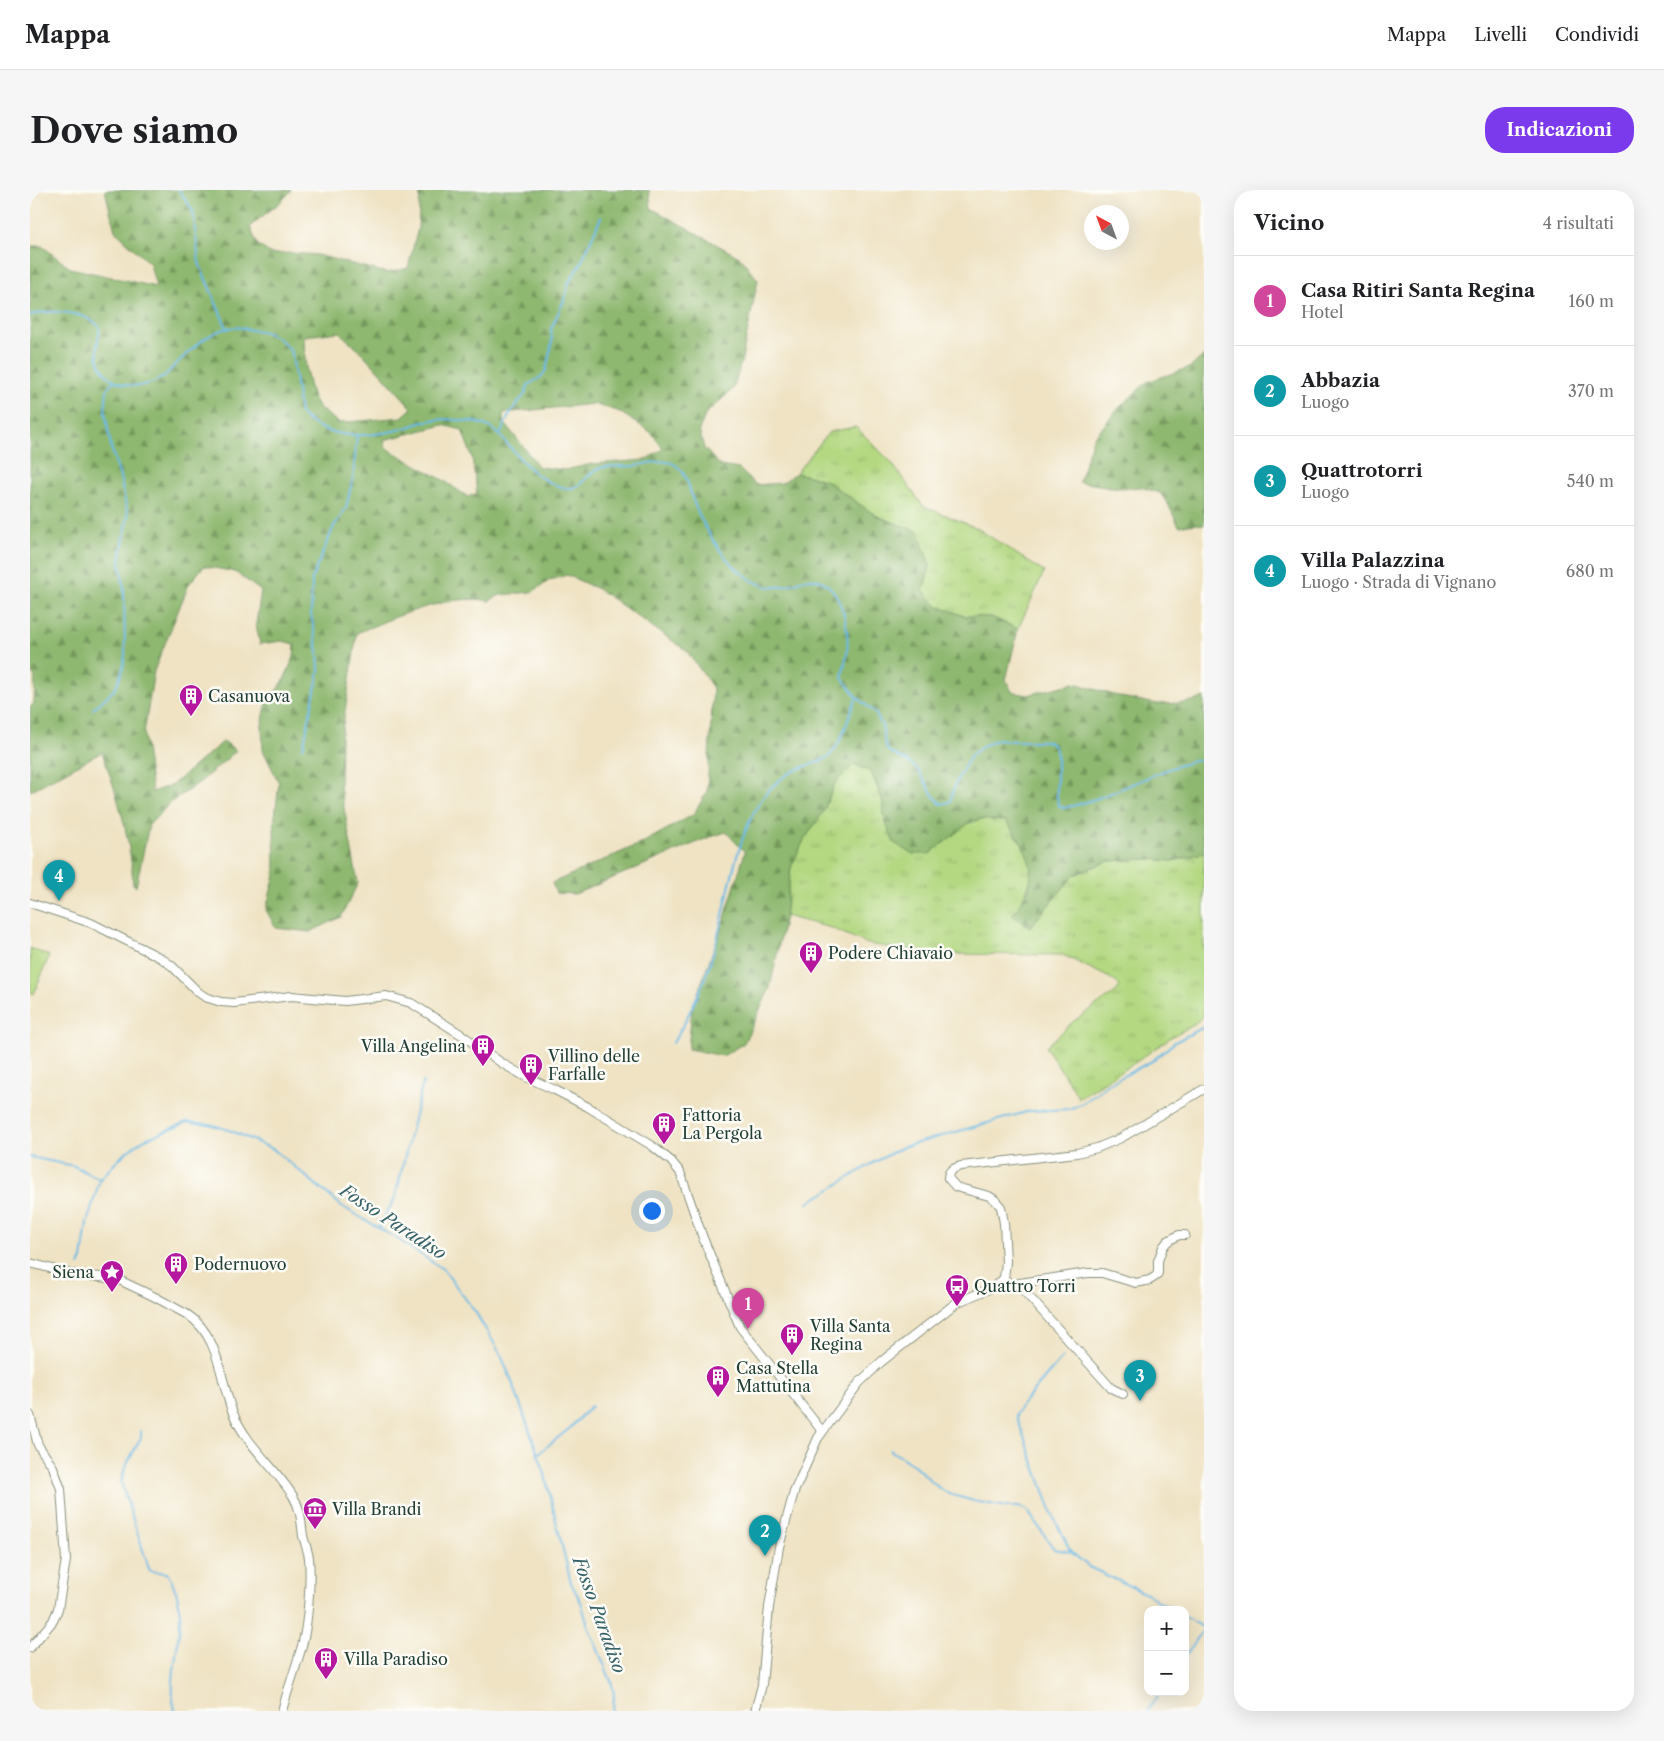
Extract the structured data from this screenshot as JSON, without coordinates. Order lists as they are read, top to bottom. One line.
{"water":["Fosso Paradiso"],"places":{"building":["Casanuova","Podere Chiavaio","Villa Angelina","Villino delle Farfalle","Fattoria La Pergola","Podernuovo","Villa Santa Regina","Casa Stella Mattutina","Villa Paradiso"],"place":["Siena"],"bus stop":["Quattro Torri"],"museum":["Villa Brandi"]},"north":"top left","page":{"header":"Mappa","nav":["Mappa","Livelli","Condividi"],"buttons":"Indicazioni","title":"Dove siamo","heading":["Vicino","4 risultati"],"list":[{"mark":"1","name":"Casa Ritiri Santa Regina","note":"Hotel","value":"160 m"},{"mark":"2","name":"Abbazia","note":"Luogo","value":"370 m"},{"mark":"3","name":"Quattrotorri","note":"Luogo","value":"540 m"},{"mark":"4","name":"Villa Palazzina","note":"Luogo · Strada di Vignano","value":"680 m"}],"pins":["4","1","3","2"],"map_buttons":["+","−"]}}
